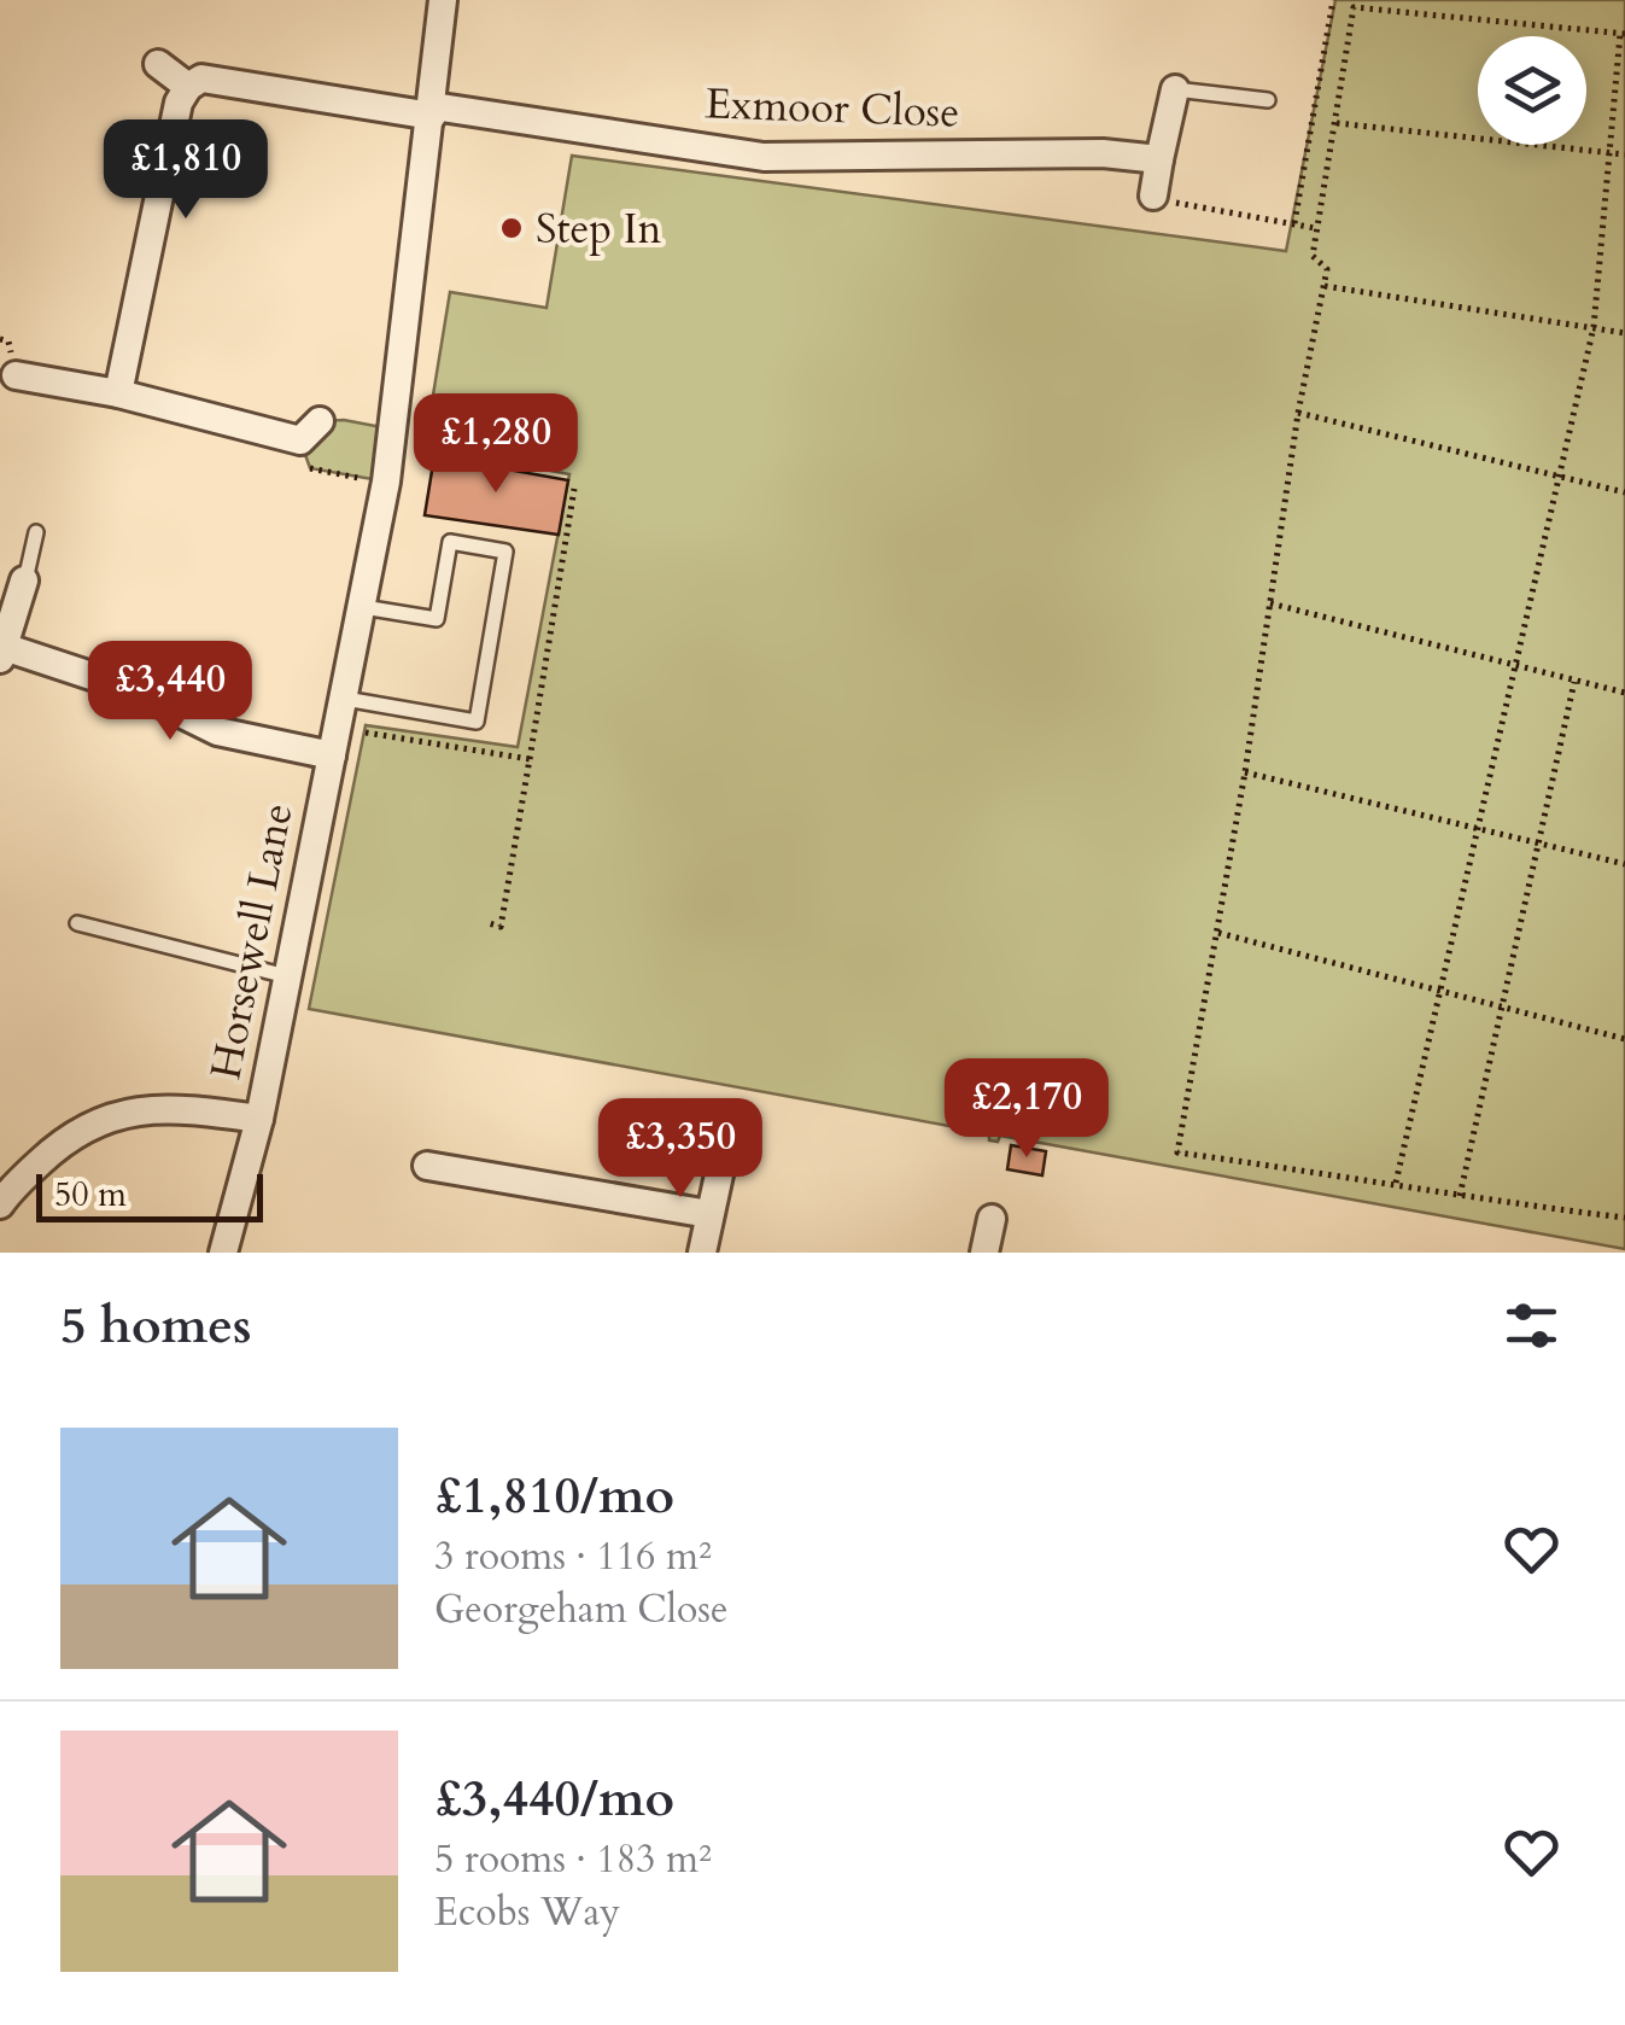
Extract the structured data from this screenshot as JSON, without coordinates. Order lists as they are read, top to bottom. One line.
{"streets":{"street":["Exmoor Close","Horsewell Lane"]},"crossings":[["Exmoor Close","Horsewell Lane"]],"places":["Step In"],"scale_bar":"50 m","page":{"price":["£1,810","£1,280","£3,440","£2,170","£3,350"],"scale":"50 m","heading":"5 homes","list":[{"name":"£1,810/mo","note":"3 rooms · 116 m² · Georgeham Close"},{"name":"£3,440/mo","note":"5 rooms · 183 m² · Ecobs Way"}]}}
